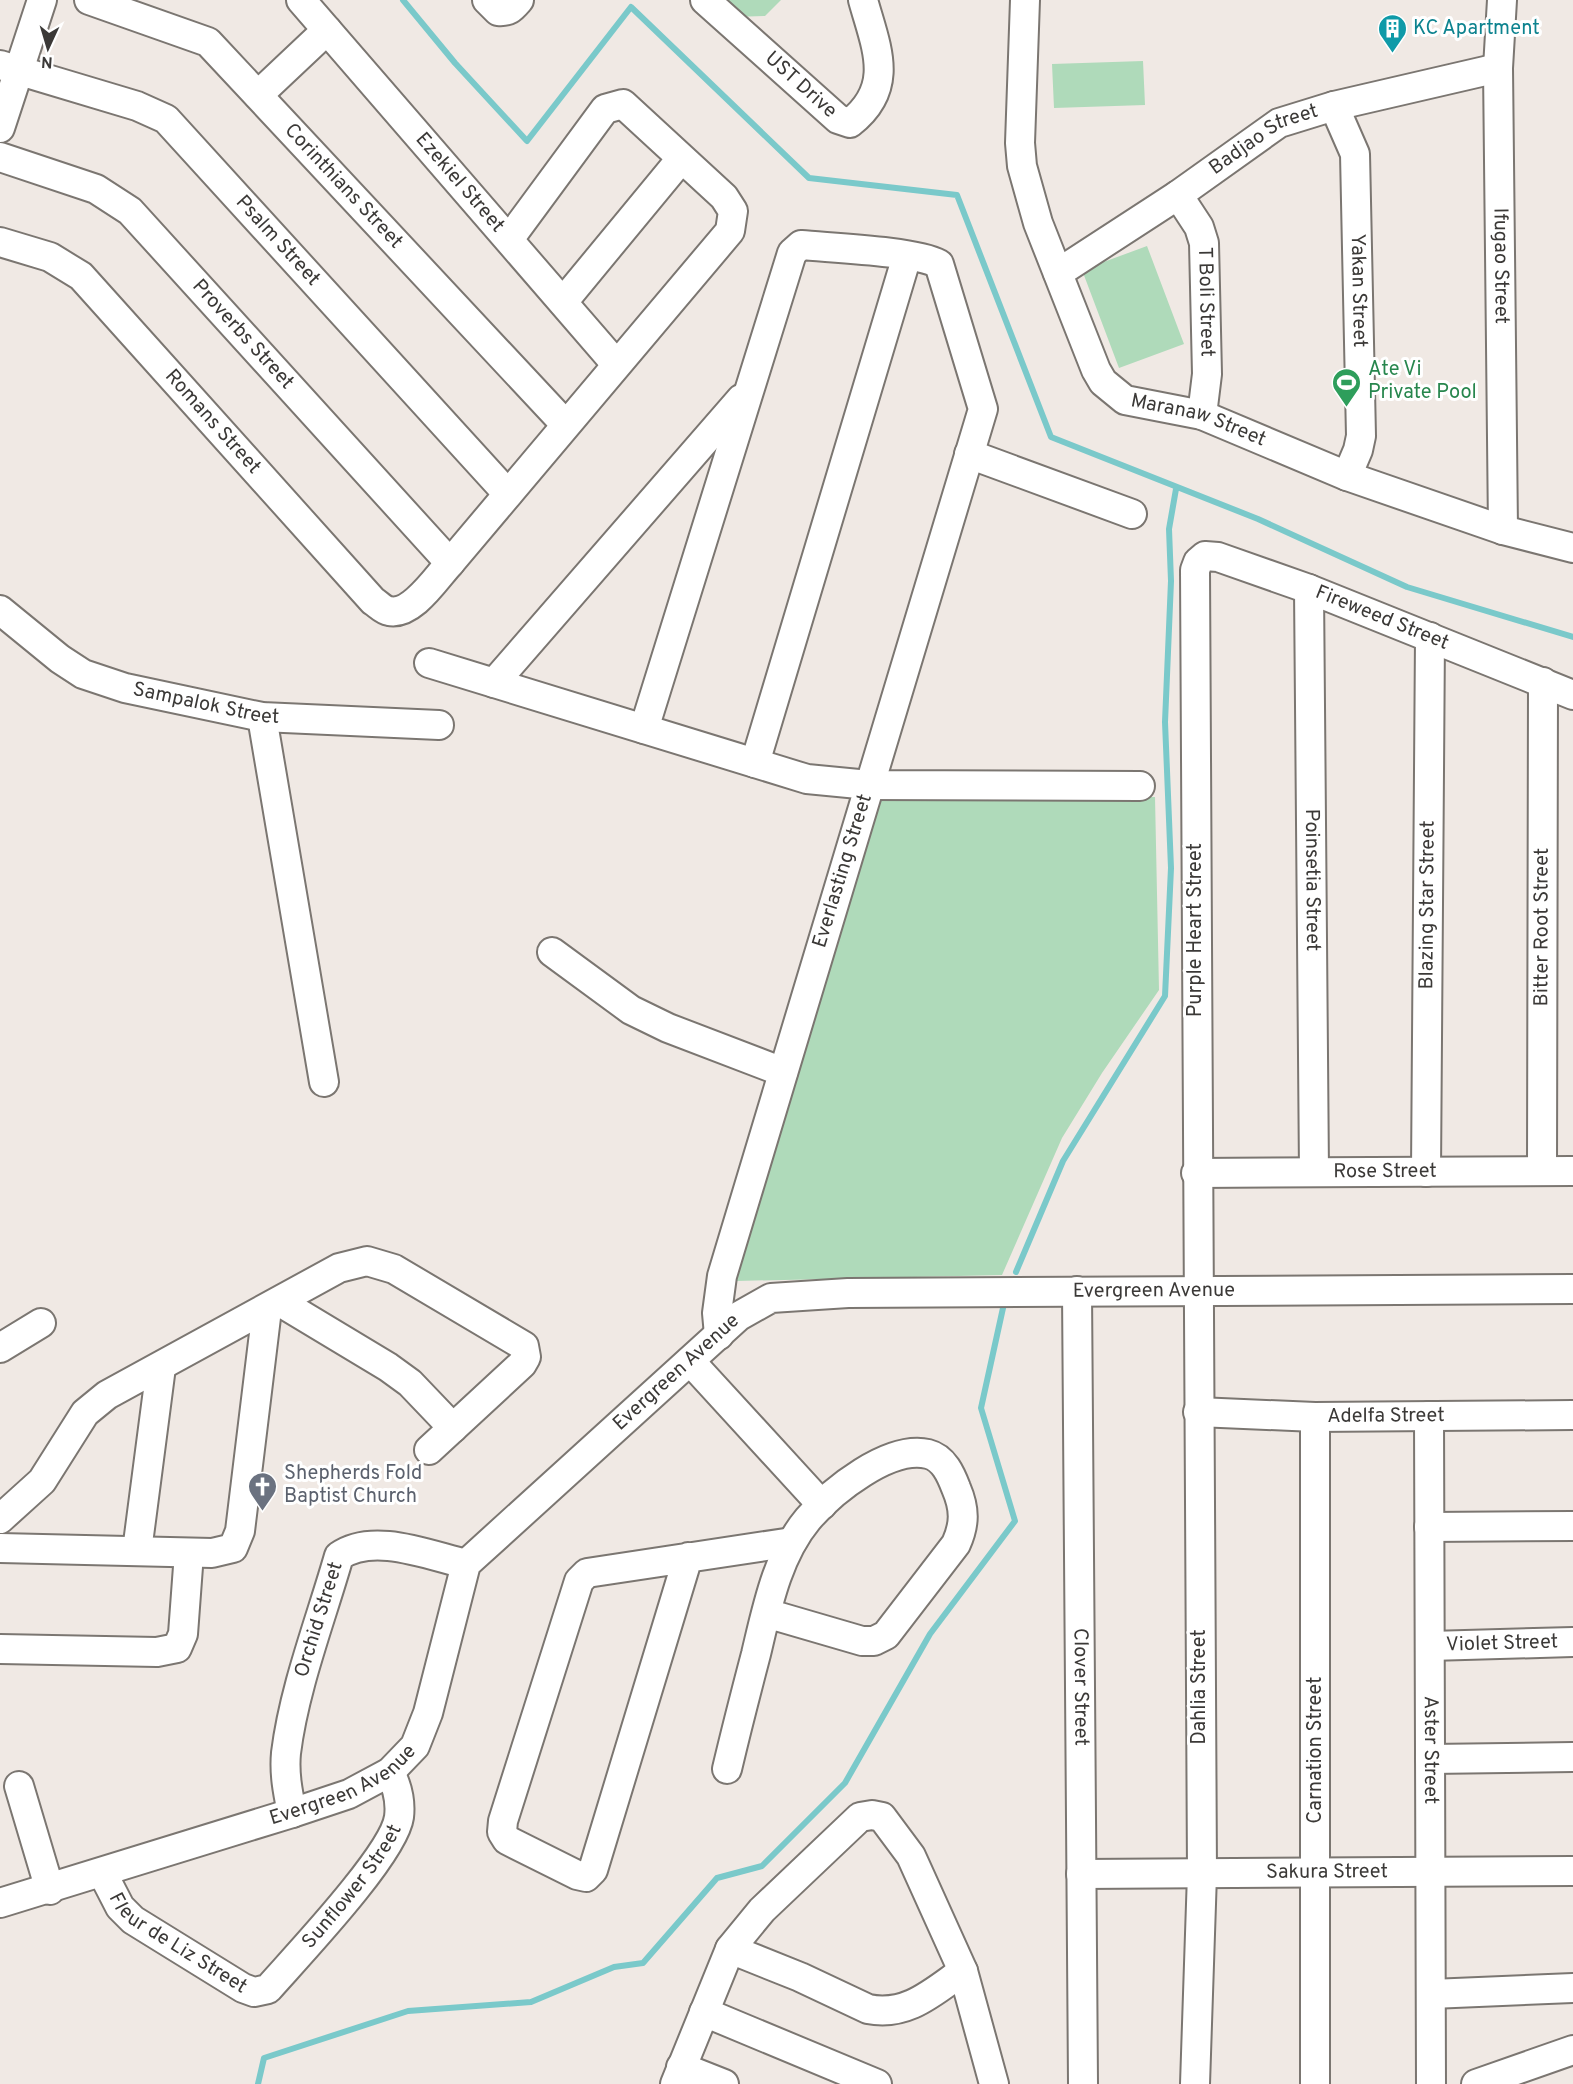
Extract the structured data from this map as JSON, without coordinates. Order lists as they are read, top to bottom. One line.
{"streets":{"street":["UST Drive","Badjao Street","Ezekiel Street","Corinthians Street","Psalm Street","Ifugao Street","Yakan Street","T Boli Street","Proverbs Street","Romans Street","Maranaw Street","Fireweed Street","Sampalok Street","Everlasting Street","Poinsetia Street","Blazing Star Street","Bitter Root Street","Purple Heart Street","Rose Street","Evergreen Avenue","Adelfa Street","Orchid Street","Violet Street","Dahlia Street","Clover Street","Carnation Street","Aster Street","Sakura Street","Sunflower Street","Fleur de Liz Street"]},"crossings":[["Badjao Street","Ifugao Street"],["Badjao Street","Yakan Street"],["Badjao Street","T Boli Street"],["Badjao Street","Maranaw Street"],["Ifugao Street","Maranaw Street"],["Yakan Street","Maranaw Street"],["T Boli Street","Maranaw Street"],["Proverbs Street","Romans Street"],["Fireweed Street","Poinsetia Street"],["Fireweed Street","Blazing Star Street"],["Fireweed Street","Bitter Root Street"],["Fireweed Street","Purple Heart Street"],["Everlasting Street","Evergreen Avenue"],["Poinsetia Street","Rose Street"],["Blazing Star Street","Rose Street"],["Bitter Root Street","Rose Street"],["Purple Heart Street","Rose Street"],["Purple Heart Street","Evergreen Avenue"],["Purple Heart Street","Dahlia Street"],["Evergreen Avenue","Orchid Street"],["Evergreen Avenue","Dahlia Street"],["Evergreen Avenue","Clover Street"],["Evergreen Avenue","Sunflower Street"],["Evergreen Avenue","Fleur de Liz Street"],["Adelfa Street","Dahlia Street"],["Adelfa Street","Carnation Street"],["Adelfa Street","Aster Street"],["Violet Street","Aster Street"],["Dahlia Street","Sakura Street"],["Clover Street","Sakura Street"],["Carnation Street","Sakura Street"],["Aster Street","Sakura Street"],["Sunflower Street","Fleur de Liz Street"]],"places":{"building":["KC Apartment"],"sports":["Ate Vi Private Pool"],"church":["Shepherds Fold Baptist Church"]},"north":"bottom"}
